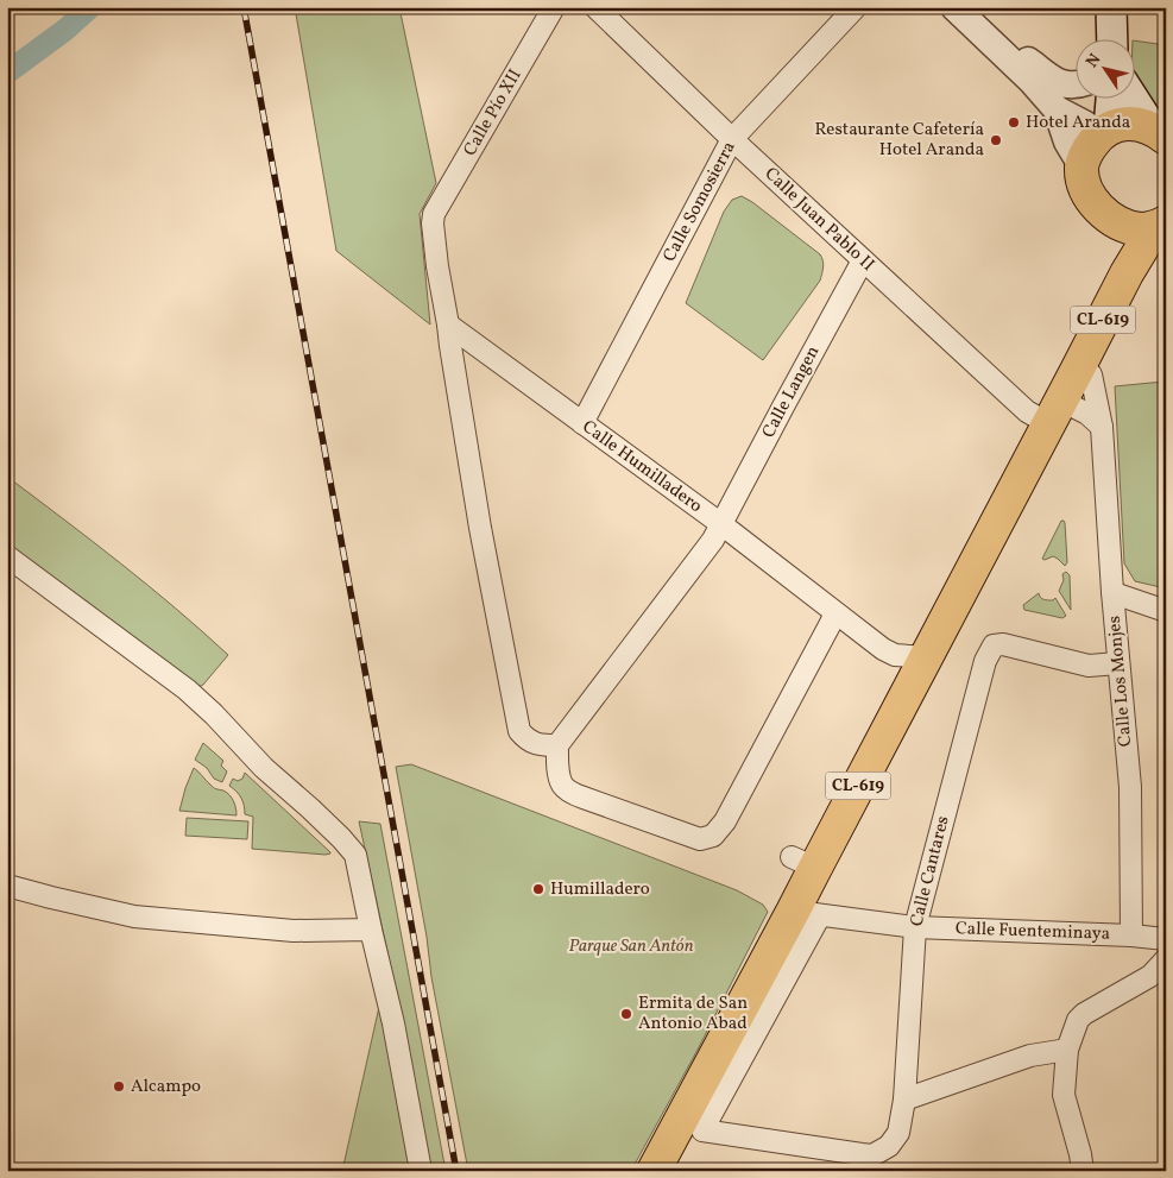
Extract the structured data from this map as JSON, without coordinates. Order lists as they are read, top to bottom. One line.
{"streets":{"main road":["CL-619"],"street":["Calle Pío XII","Calle Somosierra","Calle Juan Pablo II","Calle Langen","Calle Humilladero","Calle Los Monjes","Calle Cantares","Calle Fuenteminaya"]},"crossings":[["Calle Pío XII","Calle Humilladero"],["Calle Somosierra","Calle Juan Pablo II"],["Calle Somosierra","Calle Humilladero"],["Calle Juan Pablo II","CL-619"],["Calle Juan Pablo II","Calle Langen"],["CL-619","Calle Humilladero"],["CL-619","Calle Los Monjes"],["CL-619","Calle Cantares"],["CL-619","Calle Fuenteminaya"],["Calle Langen","Calle Humilladero"],["Calle Los Monjes","Calle Cantares"],["Calle Los Monjes","Calle Fuenteminaya"],["Calle Cantares","Calle Fuenteminaya"]],"parks":["Parque San Antón"],"places":["Hotel Aranda","Restaurante Cafetería Hotel Aranda","Humilladero","Ermita de San Antonio Abad","Alcampo"],"north":"top left"}
